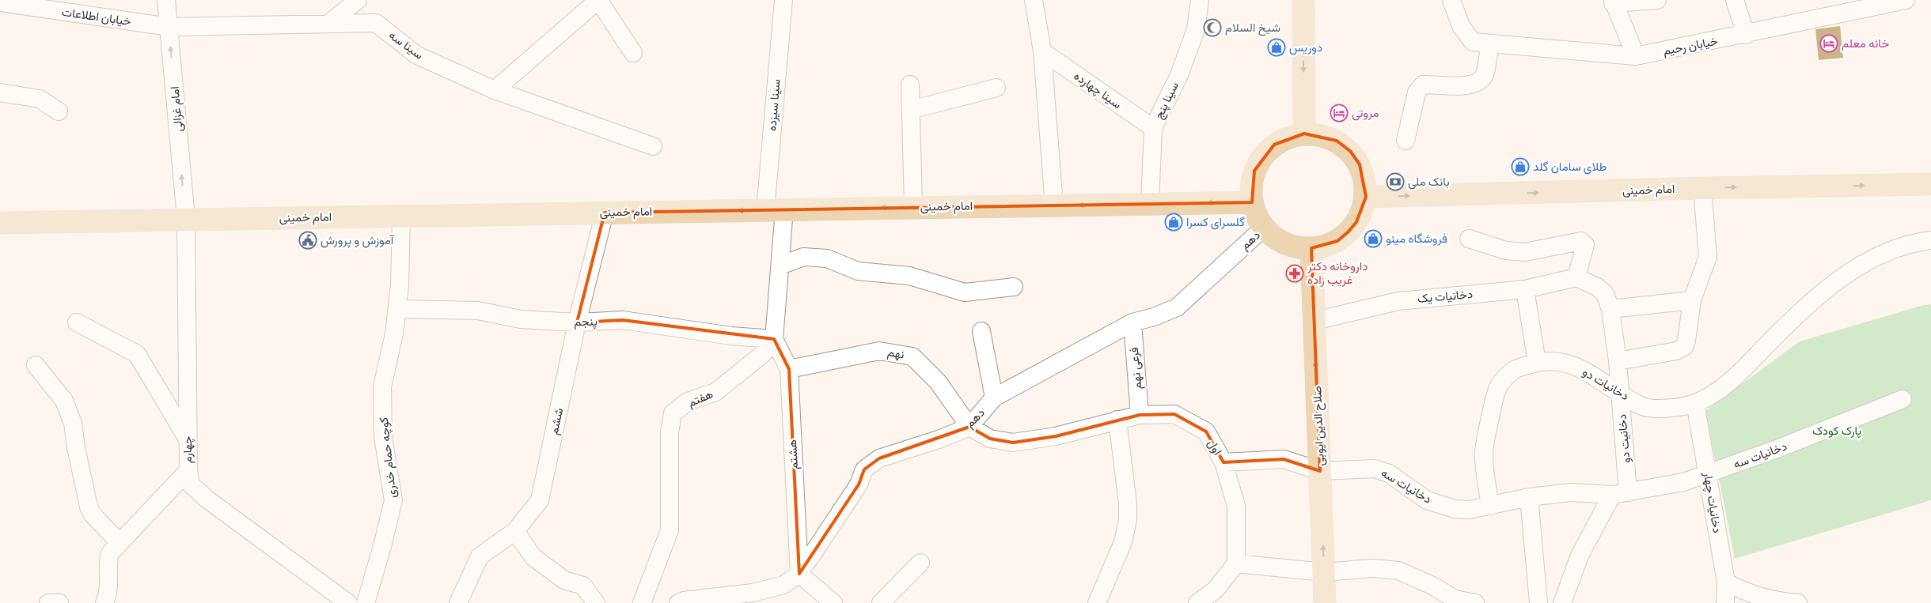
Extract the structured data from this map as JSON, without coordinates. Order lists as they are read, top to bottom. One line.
{"streets":{"main road":["امام خمینی","صلاح الدین ایوبی"],"street":["خیابان اطلاعات","سینا سه","خیابان رحیم","سینا چهارده","سینا پنج","سینا سیزده","امام غزالی","دهم","دخانیات یک","پنجم","نهم","فرعی نهم","دخانیات دو","هفتم","ششم","دخانیت دو","اول","چهارم","هشتم","دخانیات سه","کوچه حمام خدری","دخانیات چهار"]},"crossings":[["خیابان اطلاعات","سینا سه"],["خیابان اطلاعات","امام غزالی"],["سینا سه","امام غزالی"],["سینا چهارده","سینا پنج"],["سینا پنج","امام خمینی"],["سینا سیزده","امام خمینی"],["امام غزالی","امام خمینی"],["امام غزالی","چهارم"],["امام خمینی","دهم"],["امام خمینی","ششم"],["امام خمینی","صلاح الدین ایوبی"],["امام خمینی","چهارم"],["امام خمینی","کوچه حمام خدری"],["دهم","نهم"],["دهم","فرعی نهم"],["دهم","صلاح الدین ایوبی"],["دهم","اول"],["دهم","هشتم"],["دخانیات یک","صلاح الدین ایوبی"],["دخانیات یک","دخانیت دو"],["پنجم","هفتم"],["پنجم","ششم"],["پنجم","هشتم"],["پنجم","کوچه حمام خدری"],["نهم","اول"],["نهم","هشتم"],["فرعی نهم","اول"],["دخانیات دو","دخانیت دو"],["دخانیات دو","دخانیات سه"],["دخانیات دو","دخانیات چهار"],["هفتم","هشتم"],["صلاح الدین ایوبی","دخانیات سه"],["دخانیت دو","دخانیات سه"],["اول","دخانیات سه"],["دخانیات سه","دخانیات چهار"]],"one_way":["امام غزالی","صلاح الدین ایوبی"],"parks":["پارک کودک"],"places":{"mosque":["شیخ السلام"],"hotel":["خانه معلم","مروتی"],"shop":["دوریس","طلای سامان گلد","گلسرای کسرا","فروشگاه مینو"],"bank":["بانک ملی"],"public building":["آموزش و پرورش"],"pharmacy":["داروخانه دکتر غریب زاده"]}}
